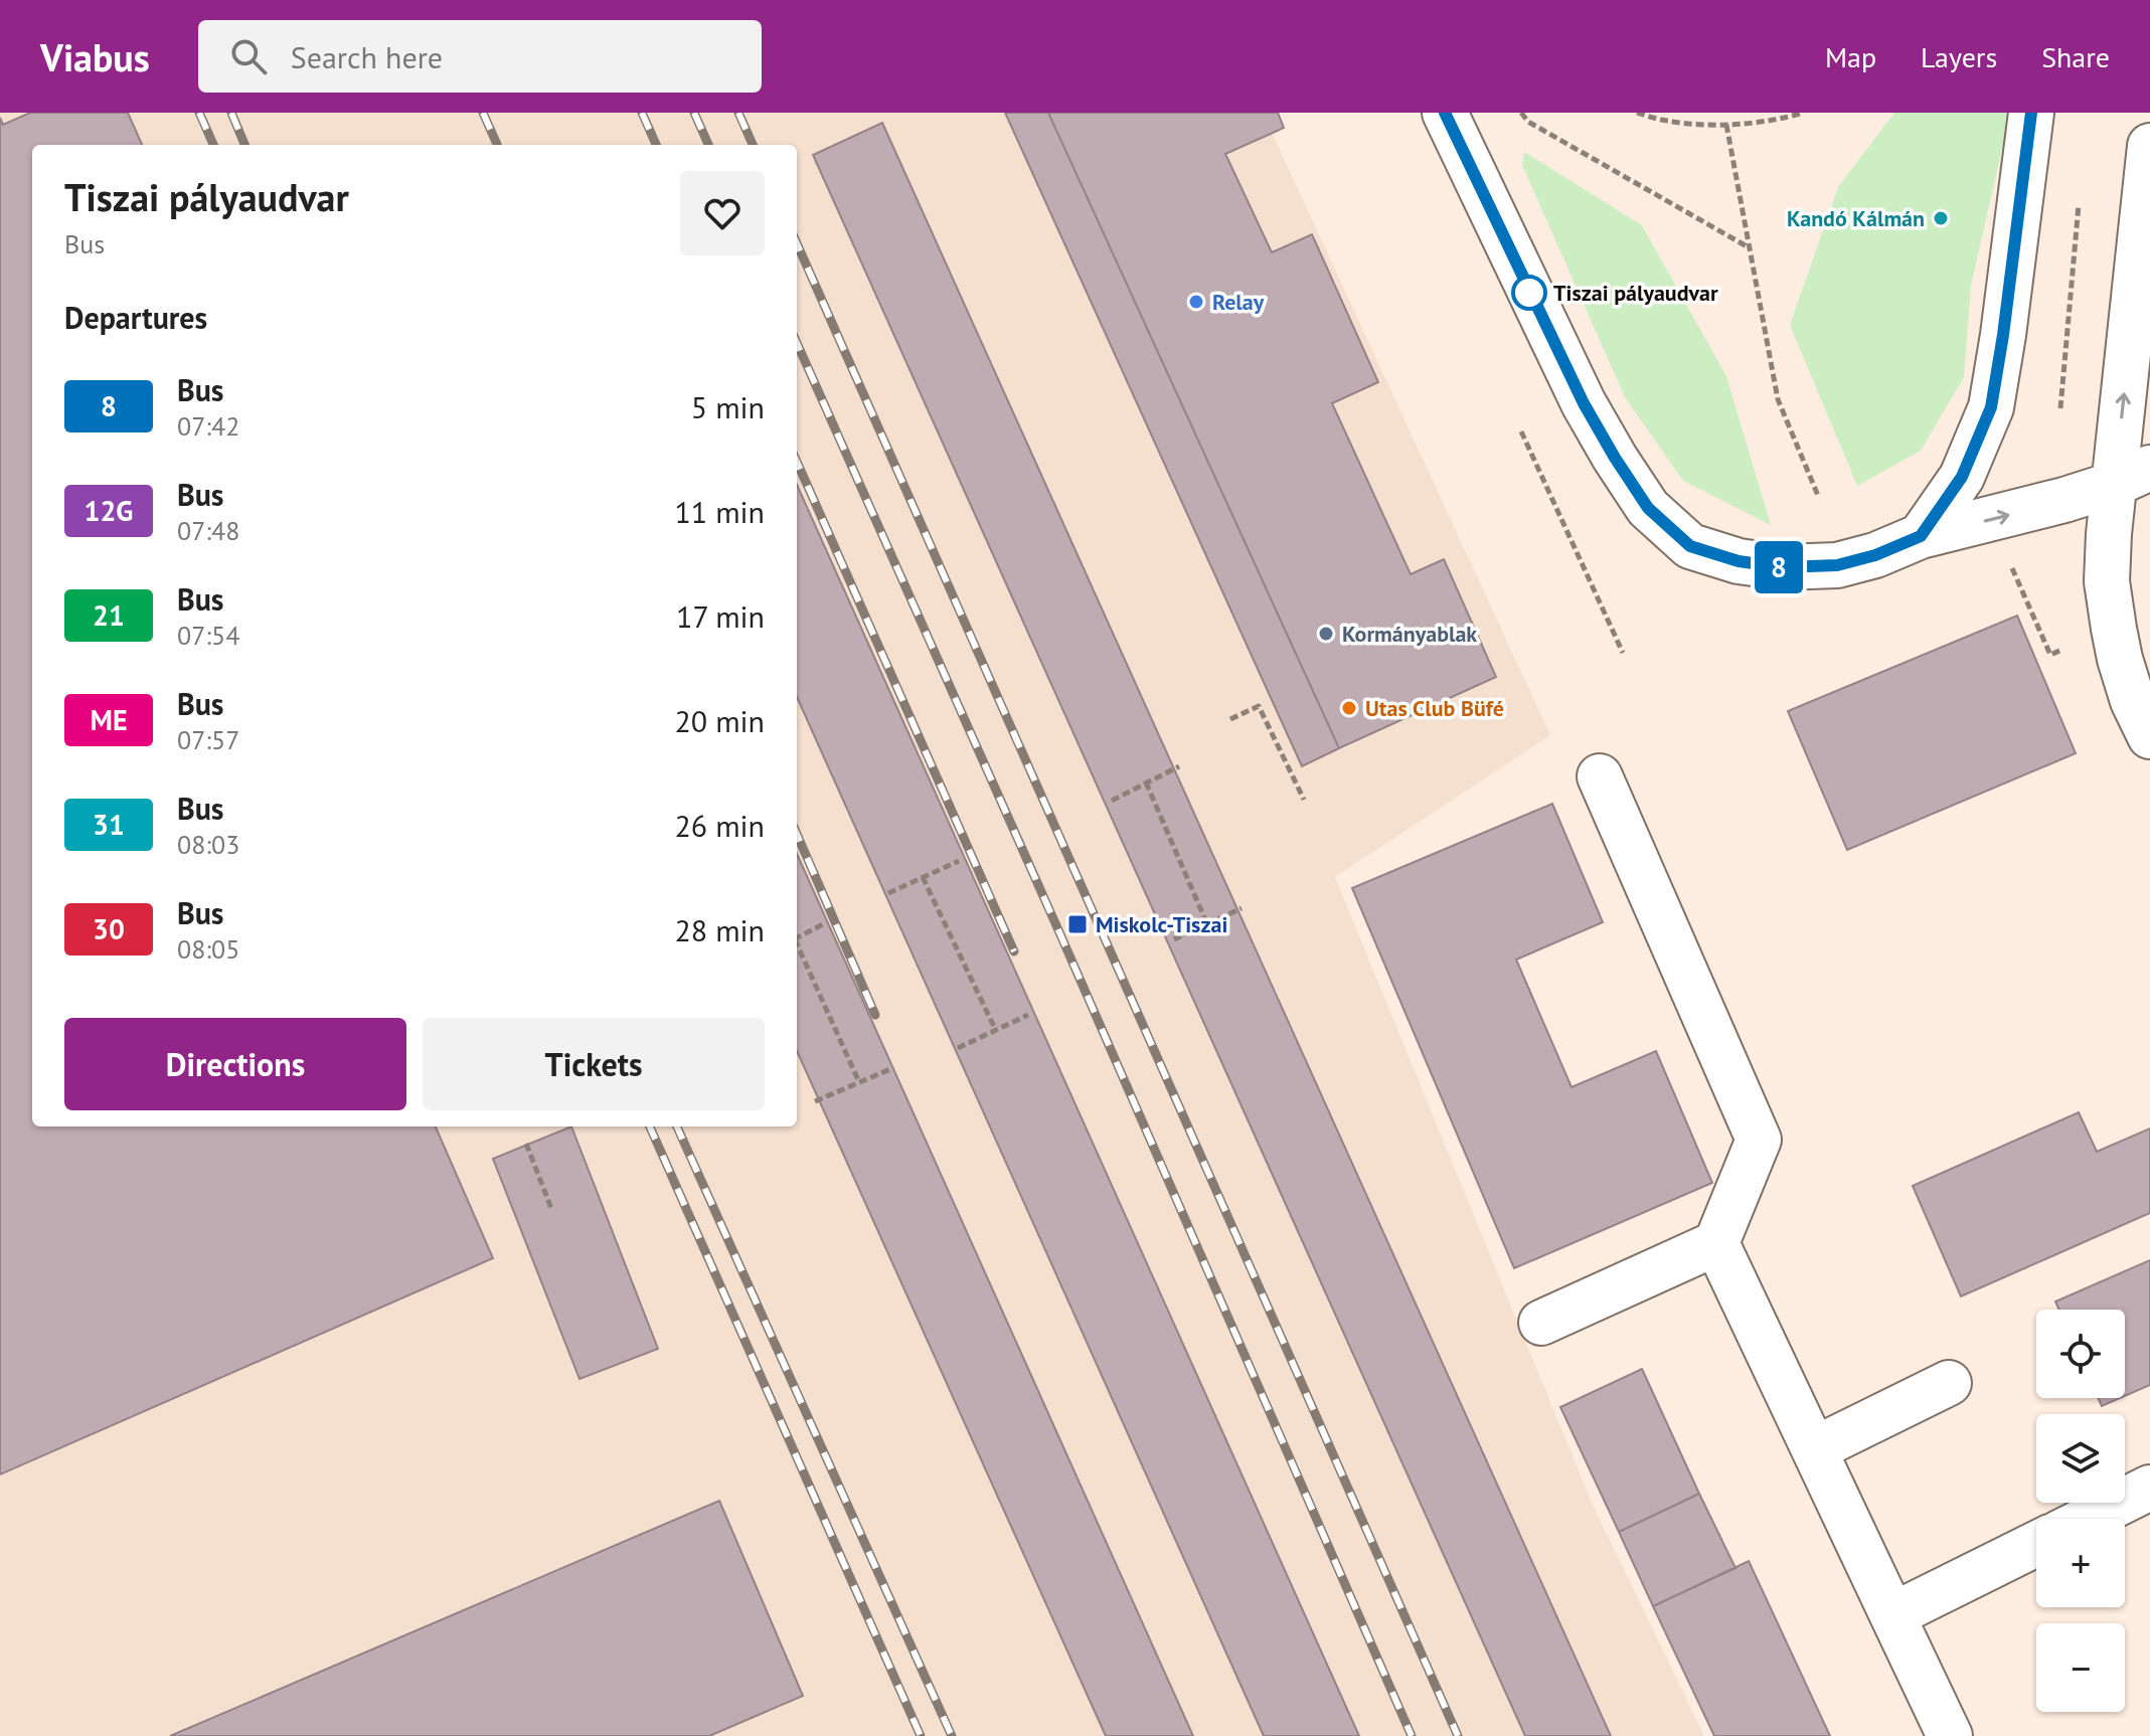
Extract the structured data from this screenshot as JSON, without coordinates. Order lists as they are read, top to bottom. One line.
{"places":{"other":["Kandó Kálmán","Tiszai pályaudvar","Relay","Kormányablak","Utas Club Büfé"],"transit":["Miskolc-Tiszai"]},"lines":["bus line 8"],"page":{"header":"Viabus","search":"Search here","nav":["Map","Layers","Share"],"on_map":"8","heading":[["Tiszai pályaudvar","Bus"],"Departures"],"list":[{"mark":"8","name":"Bus","note":"07:42","value":"5 min"},{"mark":"12G","name":"Bus","note":"07:48","value":"11 min"},{"mark":"21","name":"Bus","note":"07:54","value":"17 min"},{"mark":"ME","name":"Bus","note":"07:57","value":"20 min"},{"mark":"31","name":"Bus","note":"08:03","value":"26 min"},{"mark":"30","name":"Bus","note":"08:05","value":"28 min"}],"buttons":["Directions","Tickets"],"map_buttons":["+","−"]}}
